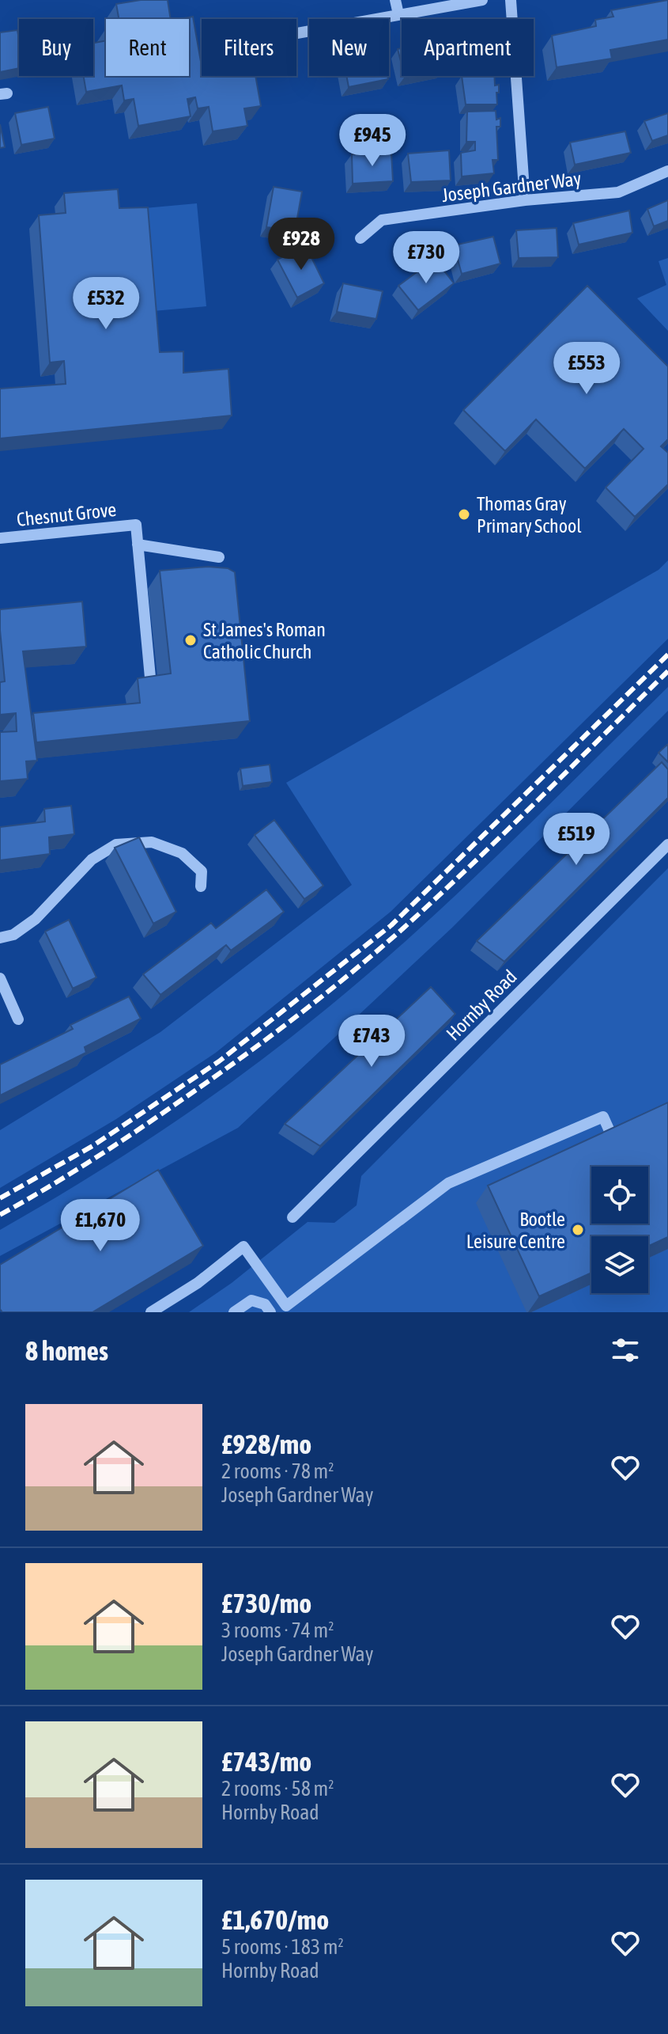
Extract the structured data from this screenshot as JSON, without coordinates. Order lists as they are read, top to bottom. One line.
{"streets":{"street":["Joseph Gardner Way","Chesnut Grove","Hornby Road"]},"places":["Thomas Gray Primary School","St James's Roman Catholic Church","Bootle Leisure Centre"],"page":{"chip":["Buy","Rent","Filters","New","Apartment"],"price":["£945","£928","£730","£532","£553","£519","£743","£1,670"],"heading":"8 homes","list":[{"name":"£928/mo","note":"2 rooms · 78 m² · Joseph Gardner Way"},{"name":"£730/mo","note":"3 rooms · 74 m² · Joseph Gardner Way"},{"name":"£743/mo","note":"2 rooms · 58 m² · Hornby Road"},{"name":"£1,670/mo","note":"5 rooms · 183 m² · Hornby Road"}]}}
